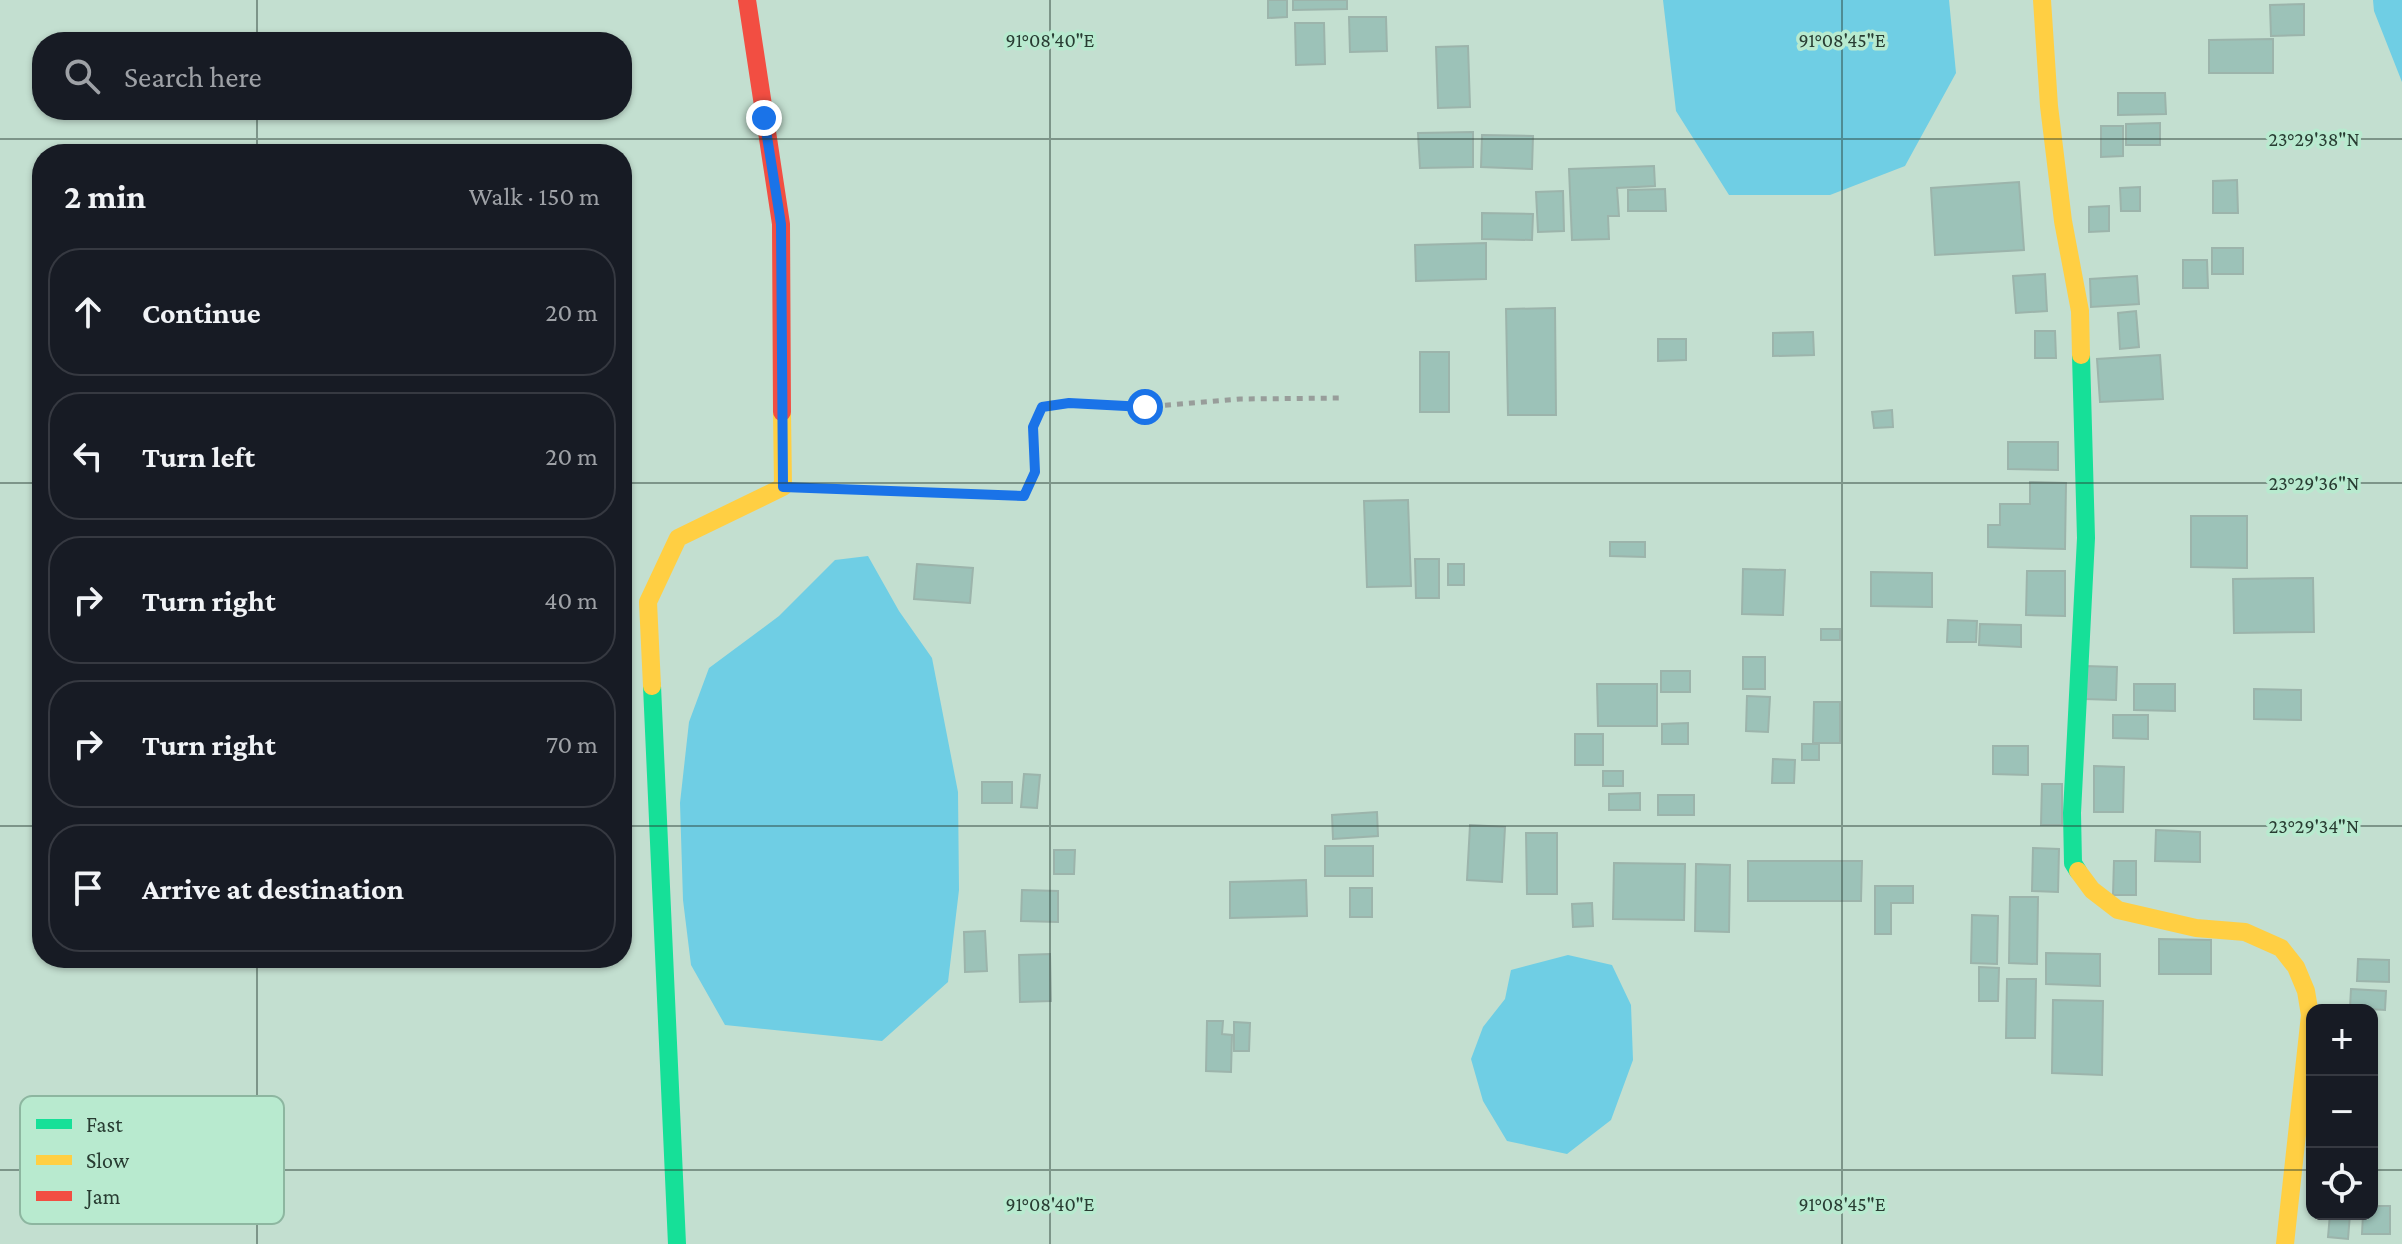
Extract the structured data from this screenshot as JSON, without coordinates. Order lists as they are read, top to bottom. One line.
{"legend":["Fast","Slow","Jam"],"page":{"search":"Search here","heading":["2 min","Walk · 150 m"],"list":[["Continue","20 m"],["Turn left","20 m"],["Turn right","40 m"],["Turn right","70 m"],"Arrive at destination"],"map_buttons":["+","−"]},"coordinates":["91°08'40\"E","91°08'45\"E","23°29'38\"N","23°29'36\"N","23°29'34\"N"]}
